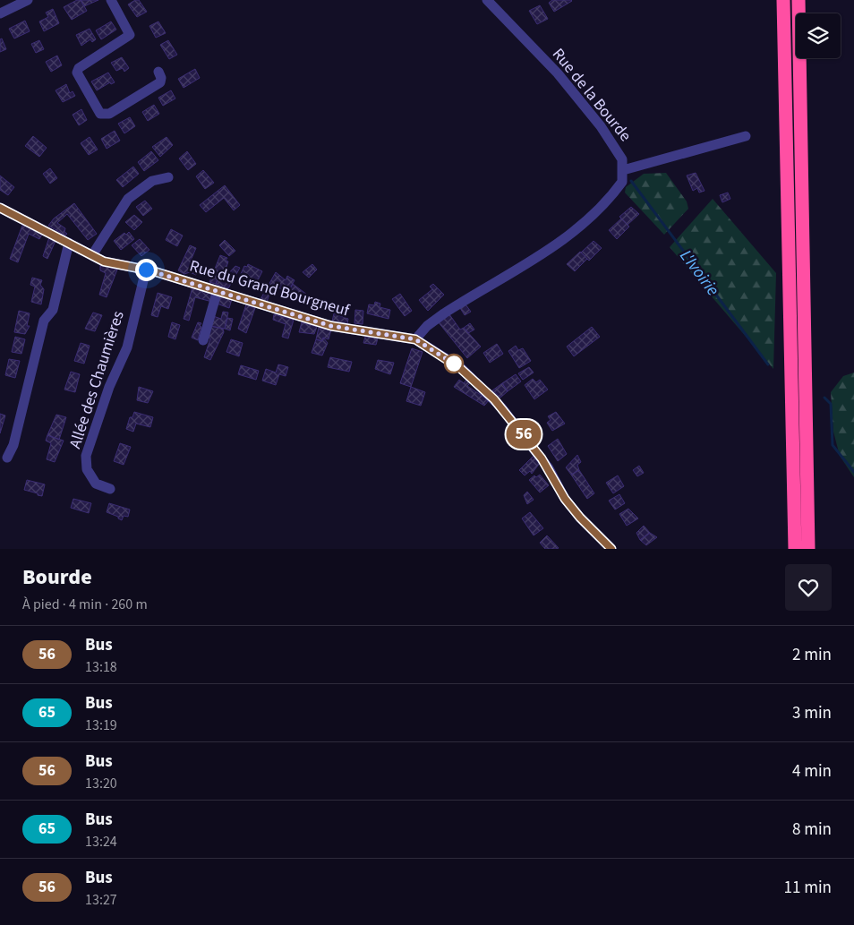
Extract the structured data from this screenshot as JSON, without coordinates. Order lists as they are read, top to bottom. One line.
{"streets":{"street":["Rue de la Bourde","Rue du Grand Bourgneuf","Allée des Chaumières"]},"crossings":[["Rue du Grand Bourgneuf","Allée des Chaumières"]],"water":["L'Ivoirie"],"lines":["bus line 56"],"page":{"on_map":"56","heading":["Bourde","À pied · 4 min · 260 m"],"list":[{"mark":"56","name":"Bus","note":"13:18","value":"2 min"},{"mark":"65","name":"Bus","note":"13:19","value":"3 min"},{"mark":"56","name":"Bus","note":"13:20","value":"4 min"},{"mark":"65","name":"Bus","note":"13:24","value":"8 min"},{"mark":"56","name":"Bus","note":"13:27","value":"11 min"}]}}
